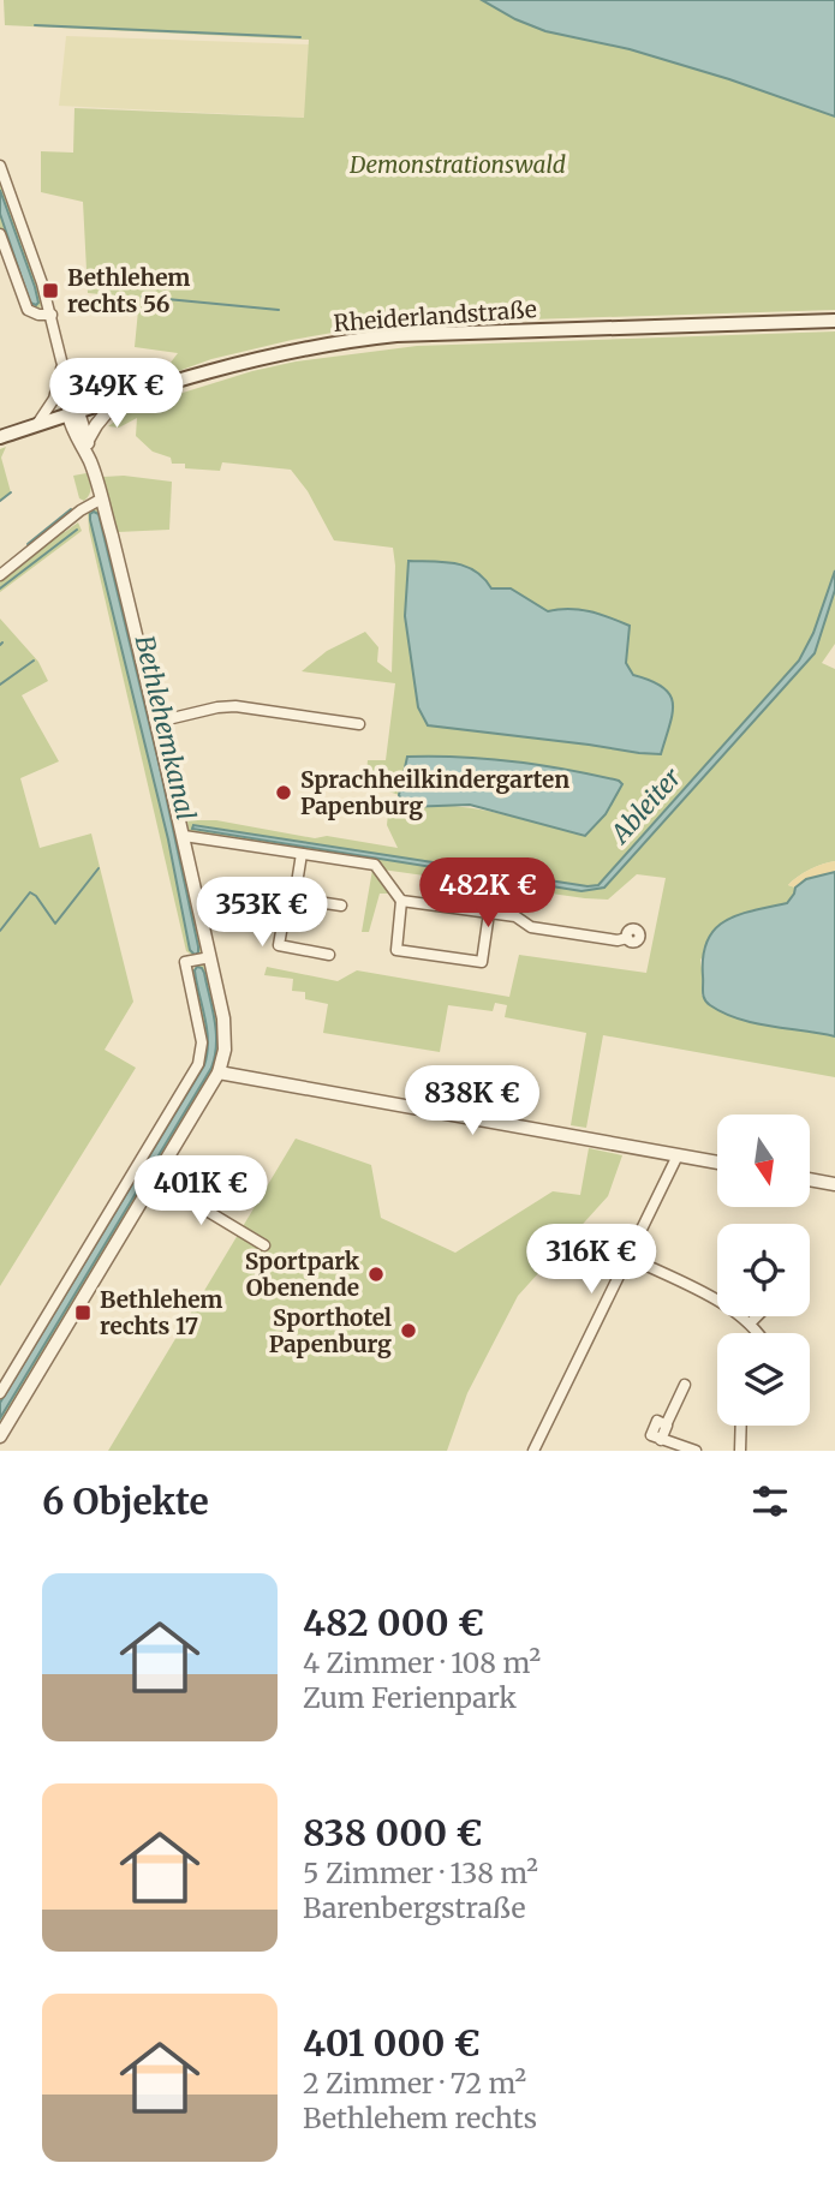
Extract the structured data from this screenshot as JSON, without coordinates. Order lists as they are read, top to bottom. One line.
{"streets":{"main road":["Rheiderlandstraße"]},"water":["Bethlehemkanal","Ableiter"],"parks":["Demonstrationswald"],"places":{"transit":["Bethlehem rechts 56","Bethlehem rechts 17"],"other":["Sprachheilkindergarten Papenburg","Sportpark Obenende","Sporthotel Papenburg"]},"north":"bottom","page":{"price":["349K €","482K €","353K €","838K €","401K €","316K €"],"heading":"6 Objekte","list":[{"name":"482 000 €","note":"4 Zimmer · 108 m² · Zum Ferienpark"},{"name":"838 000 €","note":"5 Zimmer · 138 m² · Barenbergstraße"},{"name":"401 000 €","note":"2 Zimmer · 72 m² · Bethlehem rechts"}]}}
